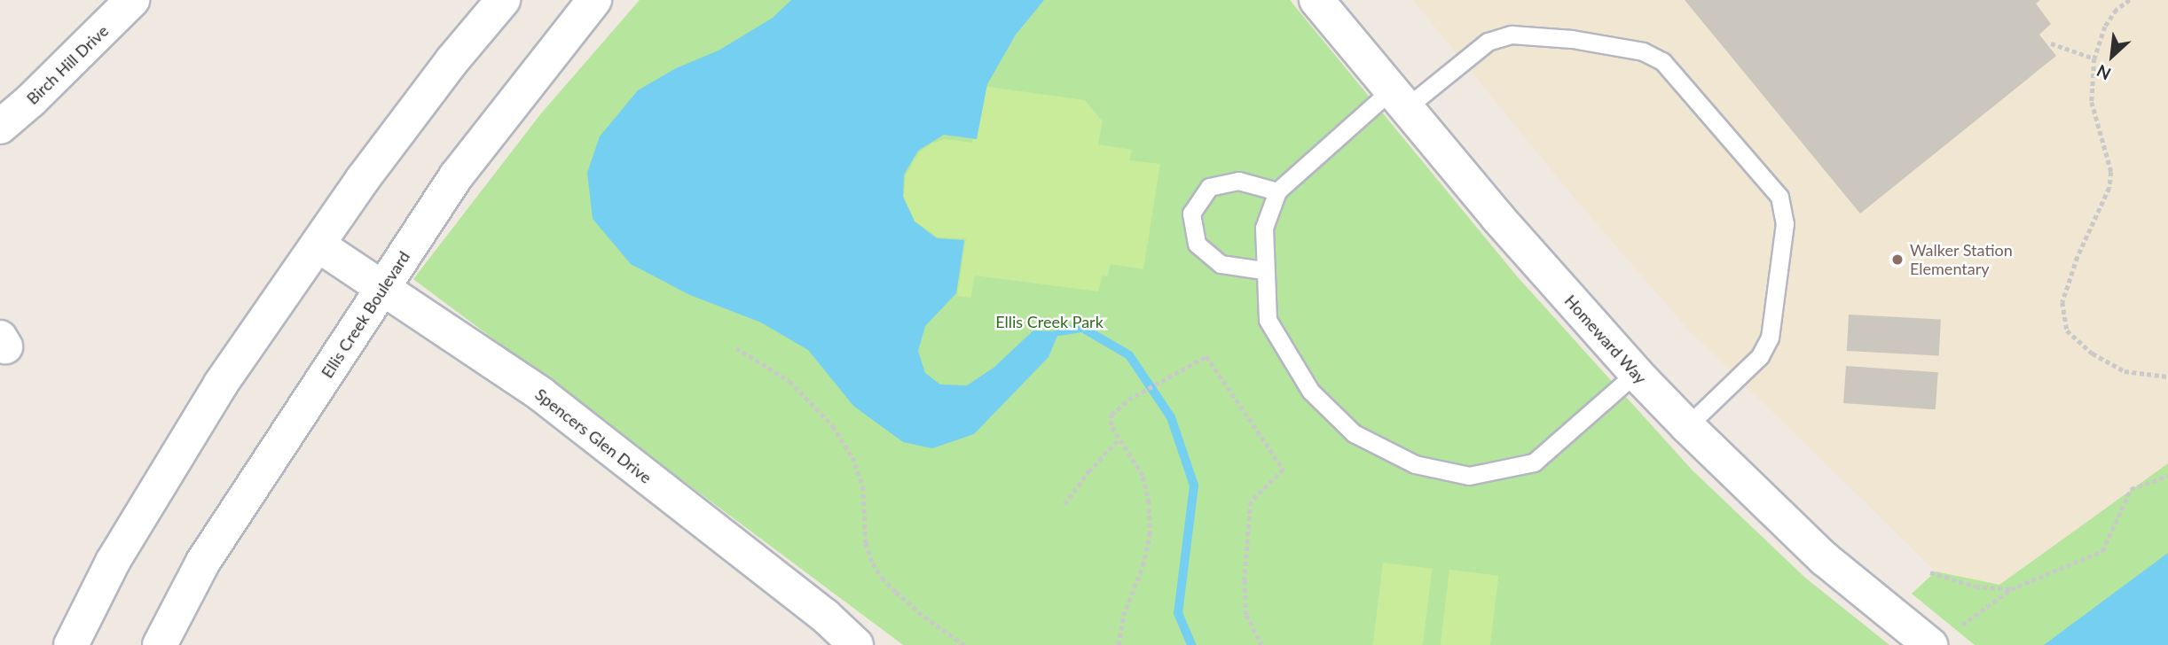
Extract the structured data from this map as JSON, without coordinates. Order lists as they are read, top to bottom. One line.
{"streets":{"street":["Birch Hill Drive","Ellis Creek Boulevard","Homeward Way","Spencers Glen Drive"]},"crossings":[["Ellis Creek Boulevard","Spencers Glen Drive"]],"parks":["Ellis Creek Park"],"places":["Walker Station Elementary"],"north":"bottom left"}
